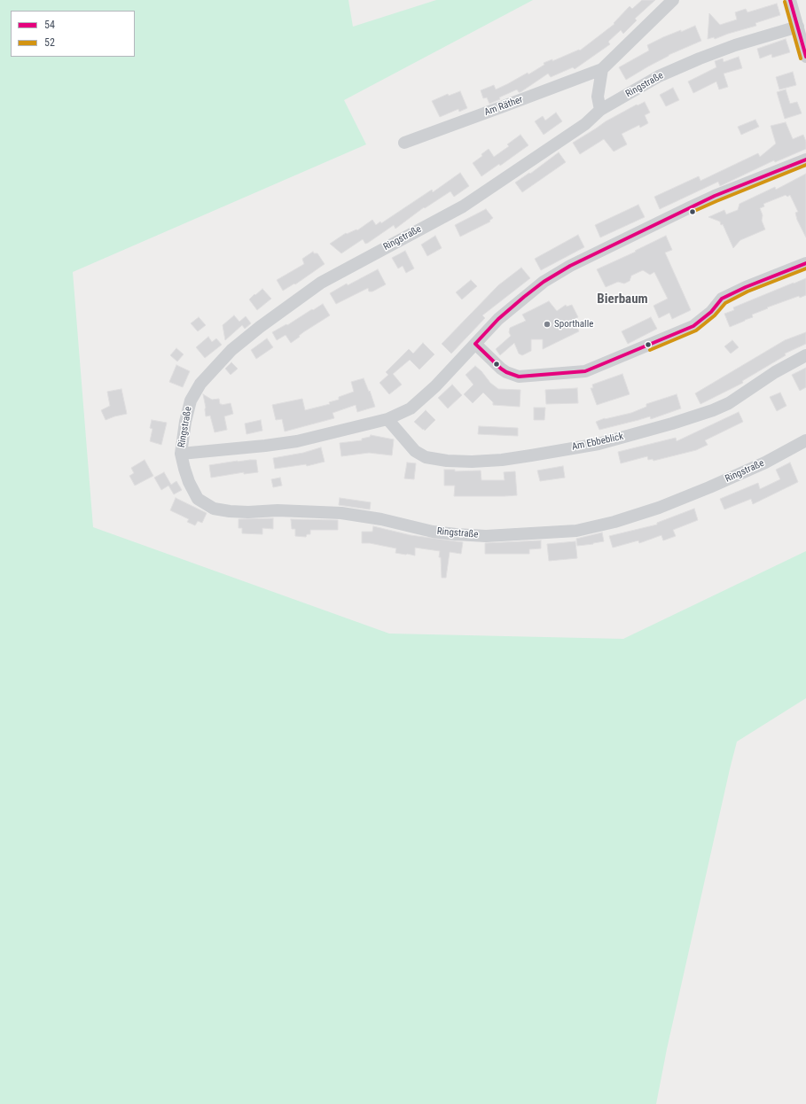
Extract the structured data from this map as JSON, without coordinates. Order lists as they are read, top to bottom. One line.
{"streets":{"street":["Ringstraße","Am Räther","Am Ebbeblick"]},"districts":["Bierbaum"],"places":["Sporthalle"],"lines":["transit line 54","transit line 52"],"legend":["54","52"]}
